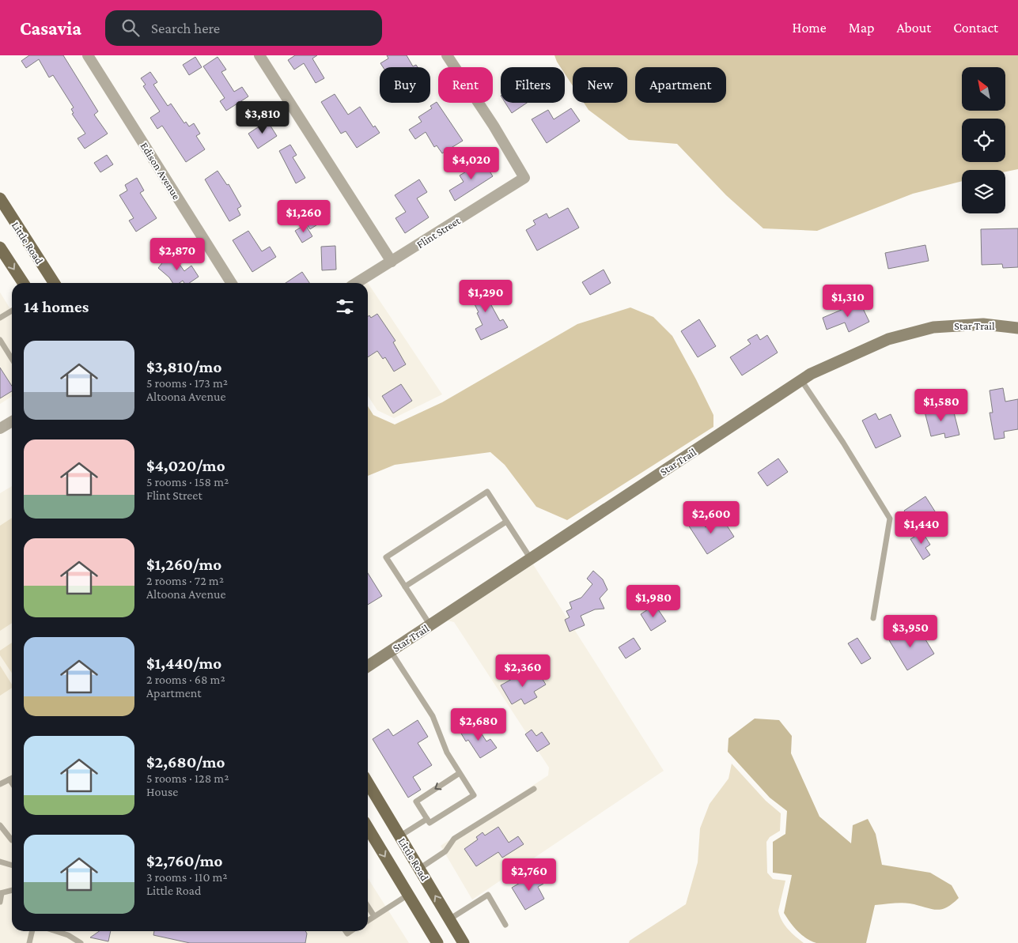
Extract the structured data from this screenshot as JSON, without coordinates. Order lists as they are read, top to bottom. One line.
{"streets":{"main road":["Little Road"],"street":["Edison Avenue","Flint Street","Star Trail"]},"north":"top left","page":{"header":"Casavia","search":"Search here","nav":["Home","Map","About","Contact"],"chip":["Buy","Rent","Filters","New","Apartment"],"price":["$3,810","$4,020","$1,260","$2,870","$1,290","$1,310","$1,580","$2,600","$1,440","$1,980","$3,950","$2,360","$2,680","$2,760"],"heading":"14 homes","list":[{"name":"$3,810/mo","note":"5 rooms · 173 m² · Altoona Avenue"},{"name":"$4,020/mo","note":"5 rooms · 158 m² · Flint Street"},{"name":"$1,260/mo","note":"2 rooms · 72 m² · Altoona Avenue"},{"name":"$1,440/mo","note":"2 rooms · 68 m² · Apartment"},{"name":"$2,680/mo","note":"5 rooms · 128 m² · House"},{"name":"$2,760/mo","note":"3 rooms · 110 m² · Little Road"}]}}
